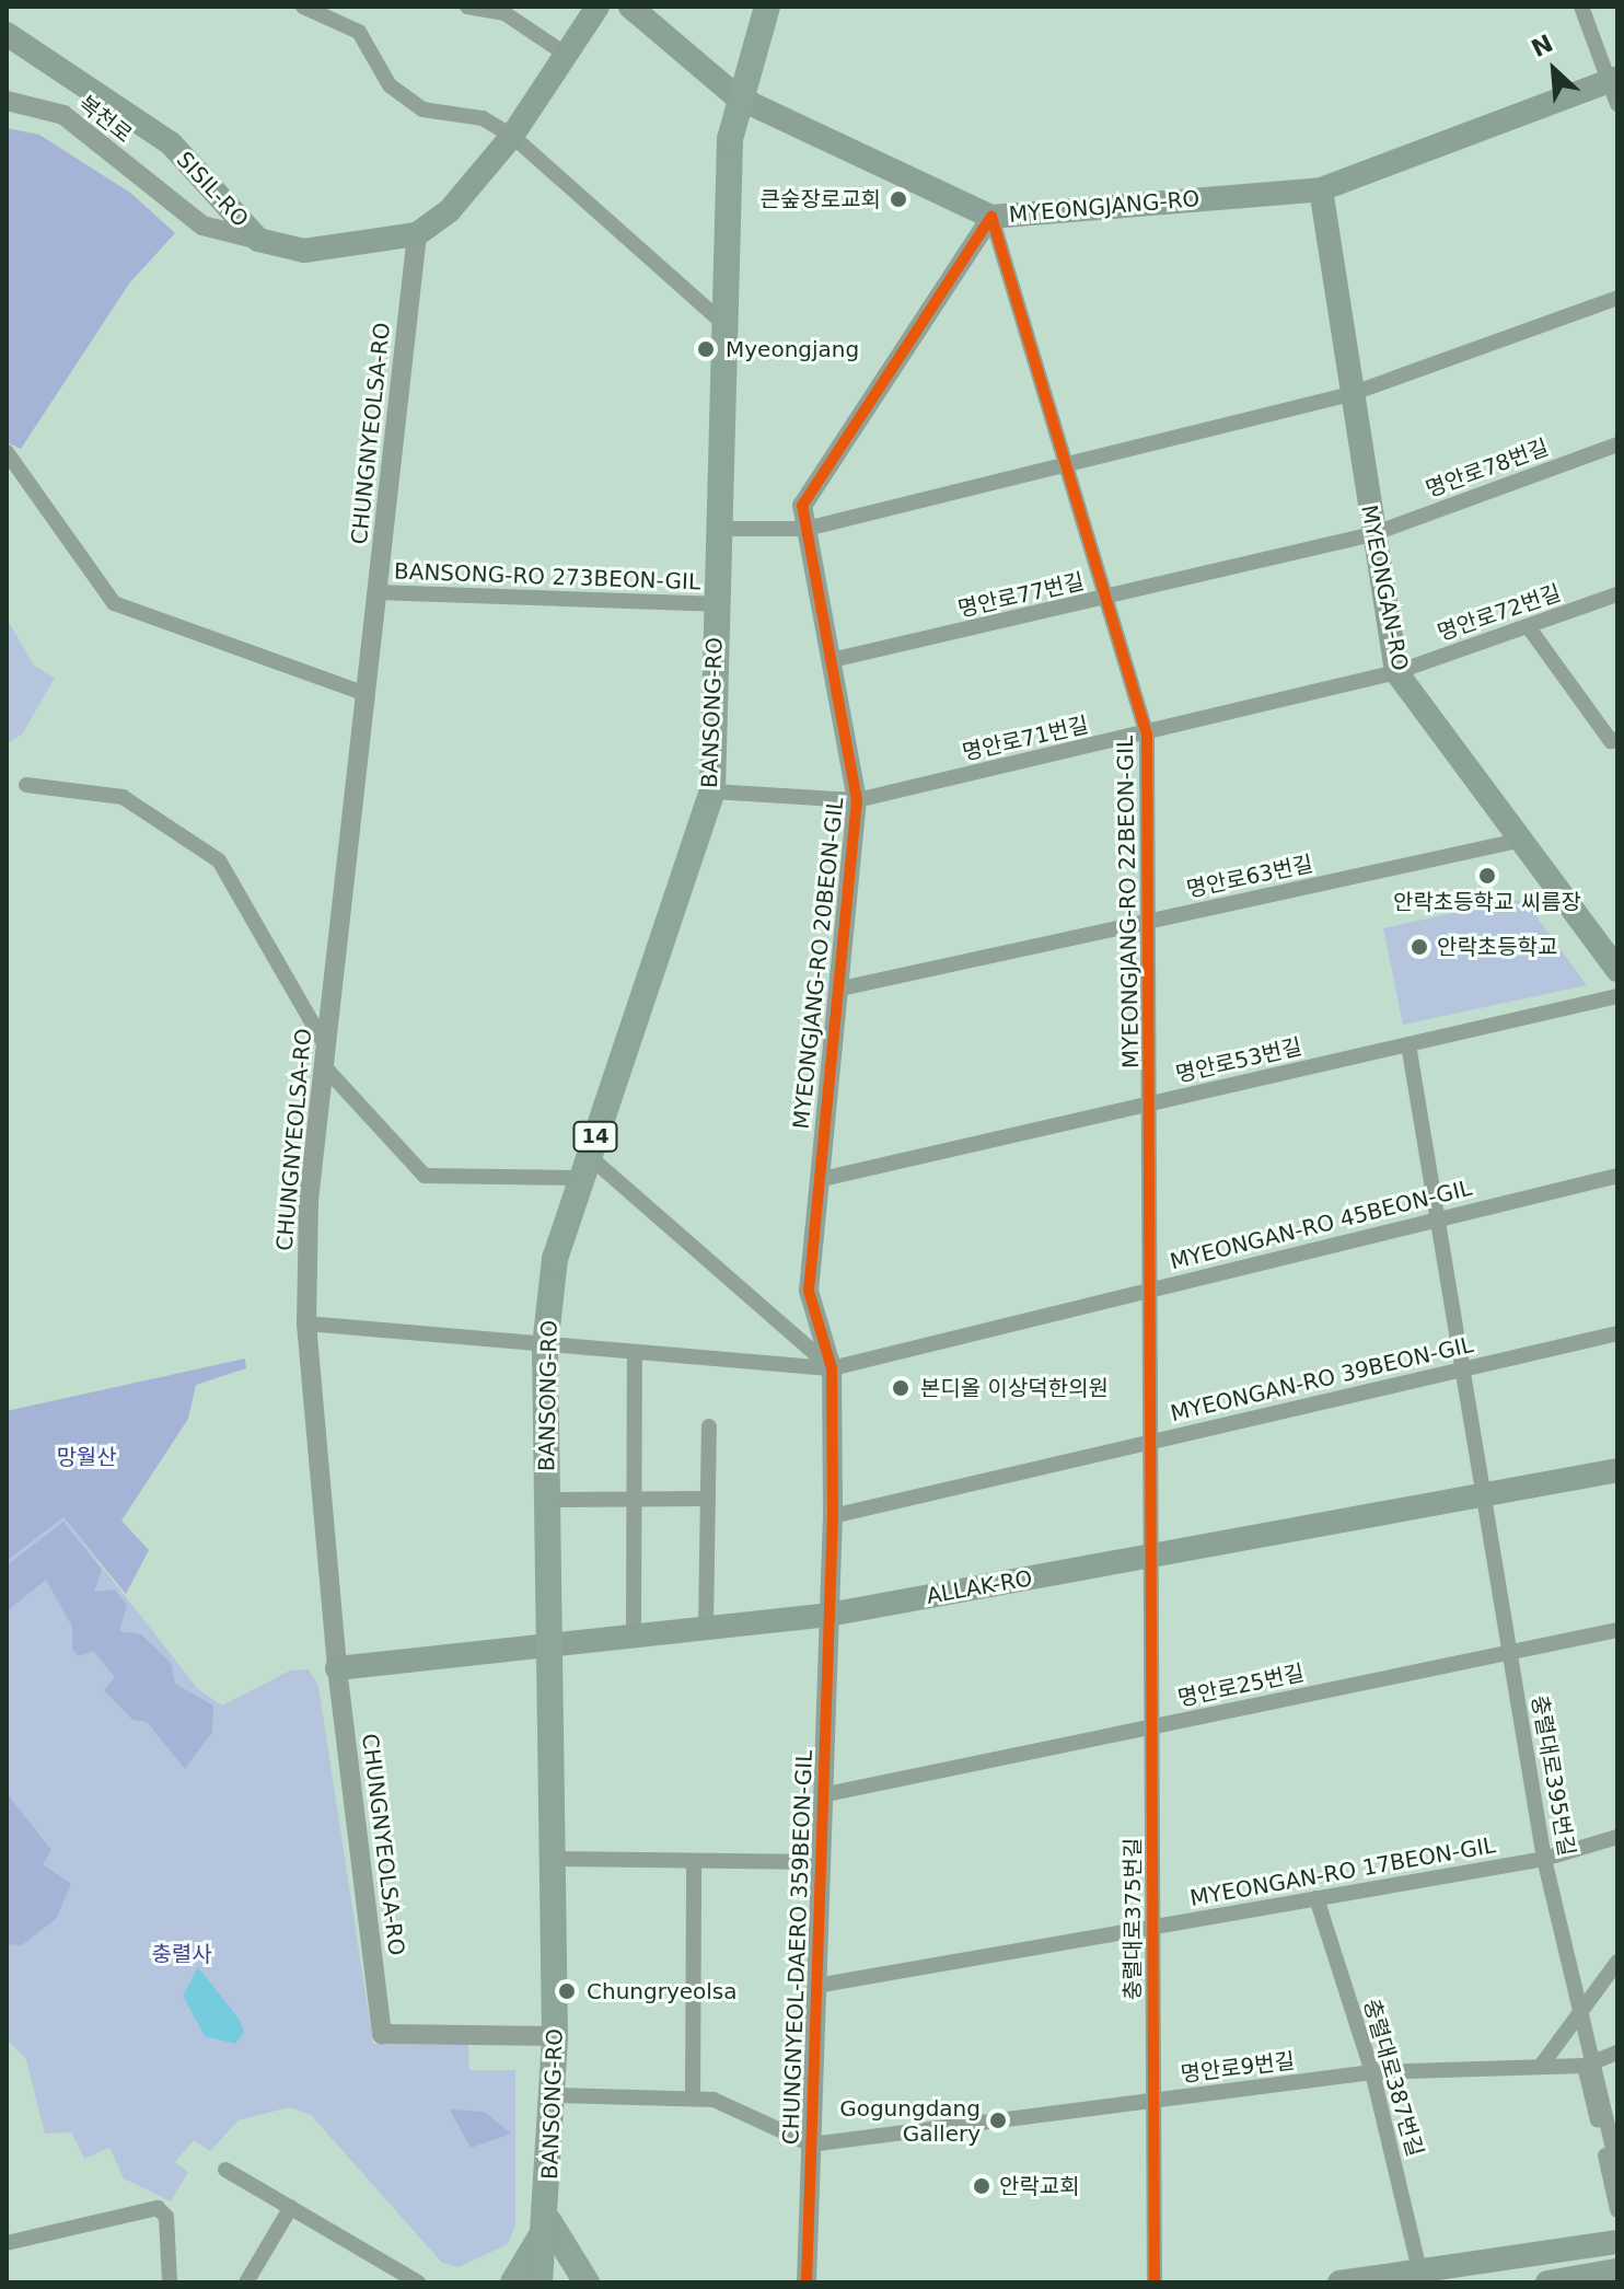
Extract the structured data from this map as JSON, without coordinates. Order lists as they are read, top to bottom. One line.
{"streets":{"main road":["SISIL-RO","MYEONGJANG-RO","MYEONGAN-RO","BANSONG-RO","14","ALLAK-RO"],"street":["복천로","CHUNGNYEOLSA-RO","명안로78번길","BANSONG-RO 273BEON-GIL","명안로77번길","명안로72번길","명안로71번길","명안로63번길","MYEONGJANG-RO 22BEON-GIL","MYEONGJANG-RO 20BEON-GIL","명안로53번길","MYEONGAN-RO 45BEON-GIL","MYEONGAN-RO 39BEON-GIL","명안로25번길","충렬대로395번길","MYEONGAN-RO 17BEON-GIL","충렬대로375번길","CHUNGNYEOL-DAERO 359BEON-GIL","명안로9번길","충렬대로387번길"]},"crossings":[["복천로","SISIL-RO"],["SISIL-RO","CHUNGNYEOLSA-RO"],["MYEONGJANG-RO","MYEONGAN-RO"],["MYEONGJANG-RO","BANSONG-RO"],["MYEONGJANG-RO","MYEONGJANG-RO 22BEON-GIL"],["MYEONGJANG-RO","MYEONGJANG-RO 20BEON-GIL"],["CHUNGNYEOLSA-RO","BANSONG-RO 273BEON-GIL"],["CHUNGNYEOLSA-RO","BANSONG-RO"],["CHUNGNYEOLSA-RO","MYEONGAN-RO 45BEON-GIL"],["CHUNGNYEOLSA-RO","ALLAK-RO"],["명안로78번길","MYEONGAN-RO"],["명안로78번길","명안로77번길"],["BANSONG-RO 273BEON-GIL","BANSONG-RO"],["MYEONGAN-RO","명안로77번길"],["MYEONGAN-RO","명안로72번길"],["MYEONGAN-RO","명안로71번길"],["MYEONGAN-RO","명안로63번길"],["명안로77번길","MYEONGJANG-RO 22BEON-GIL"],["명안로77번길","MYEONGJANG-RO 20BEON-GIL"],["명안로72번길","명안로71번길"],["BANSONG-RO","명안로71번길"],["BANSONG-RO","MYEONGAN-RO 45BEON-GIL"],["BANSONG-RO","ALLAK-RO"],["명안로71번길","MYEONGJANG-RO 22BEON-GIL"],["명안로71번길","MYEONGJANG-RO 20BEON-GIL"],["명안로63번길","MYEONGJANG-RO 22BEON-GIL"],["명안로63번길","MYEONGJANG-RO 20BEON-GIL"],["MYEONGJANG-RO 22BEON-GIL","MYEONGJANG-RO 20BEON-GIL"],["MYEONGJANG-RO 22BEON-GIL","명안로53번길"],["MYEONGJANG-RO 22BEON-GIL","MYEONGAN-RO 45BEON-GIL"],["MYEONGJANG-RO 22BEON-GIL","MYEONGAN-RO 39BEON-GIL"],["MYEONGJANG-RO 22BEON-GIL","ALLAK-RO"],["MYEONGJANG-RO 22BEON-GIL","충렬대로375번길"],["MYEONGJANG-RO 20BEON-GIL","명안로53번길"],["MYEONGJANG-RO 20BEON-GIL","MYEONGAN-RO 45BEON-GIL"],["MYEONGJANG-RO 20BEON-GIL","MYEONGAN-RO 39BEON-GIL"],["MYEONGJANG-RO 20BEON-GIL","ALLAK-RO"],["MYEONGJANG-RO 20BEON-GIL","CHUNGNYEOL-DAERO 359BEON-GIL"],["명안로53번길","충렬대로395번길"],["MYEONGAN-RO 45BEON-GIL","충렬대로395번길"],["MYEONGAN-RO 39BEON-GIL","충렬대로395번길"],["ALLAK-RO","충렬대로395번길"],["ALLAK-RO","충렬대로375번길"],["ALLAK-RO","CHUNGNYEOL-DAERO 359BEON-GIL"],["명안로25번길","충렬대로395번길"],["명안로25번길","충렬대로375번길"],["명안로25번길","CHUNGNYEOL-DAERO 359BEON-GIL"],["충렬대로395번길","MYEONGAN-RO 17BEON-GIL"],["충렬대로395번길","명안로9번길"],["MYEONGAN-RO 17BEON-GIL","충렬대로375번길"],["MYEONGAN-RO 17BEON-GIL","CHUNGNYEOL-DAERO 359BEON-GIL"],["MYEONGAN-RO 17BEON-GIL","충렬대로387번길"],["충렬대로375번길","명안로9번길"],["CHUNGNYEOL-DAERO 359BEON-GIL","명안로9번길"],["명안로9번길","충렬대로387번길"]],"parks":["망월산","충렬사"],"places":["큰숲장로교회","Myeongjang","안락초등학교 씨름장","안락초등학교","본디올 이상덕한의원","Chungryeolsa","Gogungdang Gallery","안락교회"],"north":"top left"}
